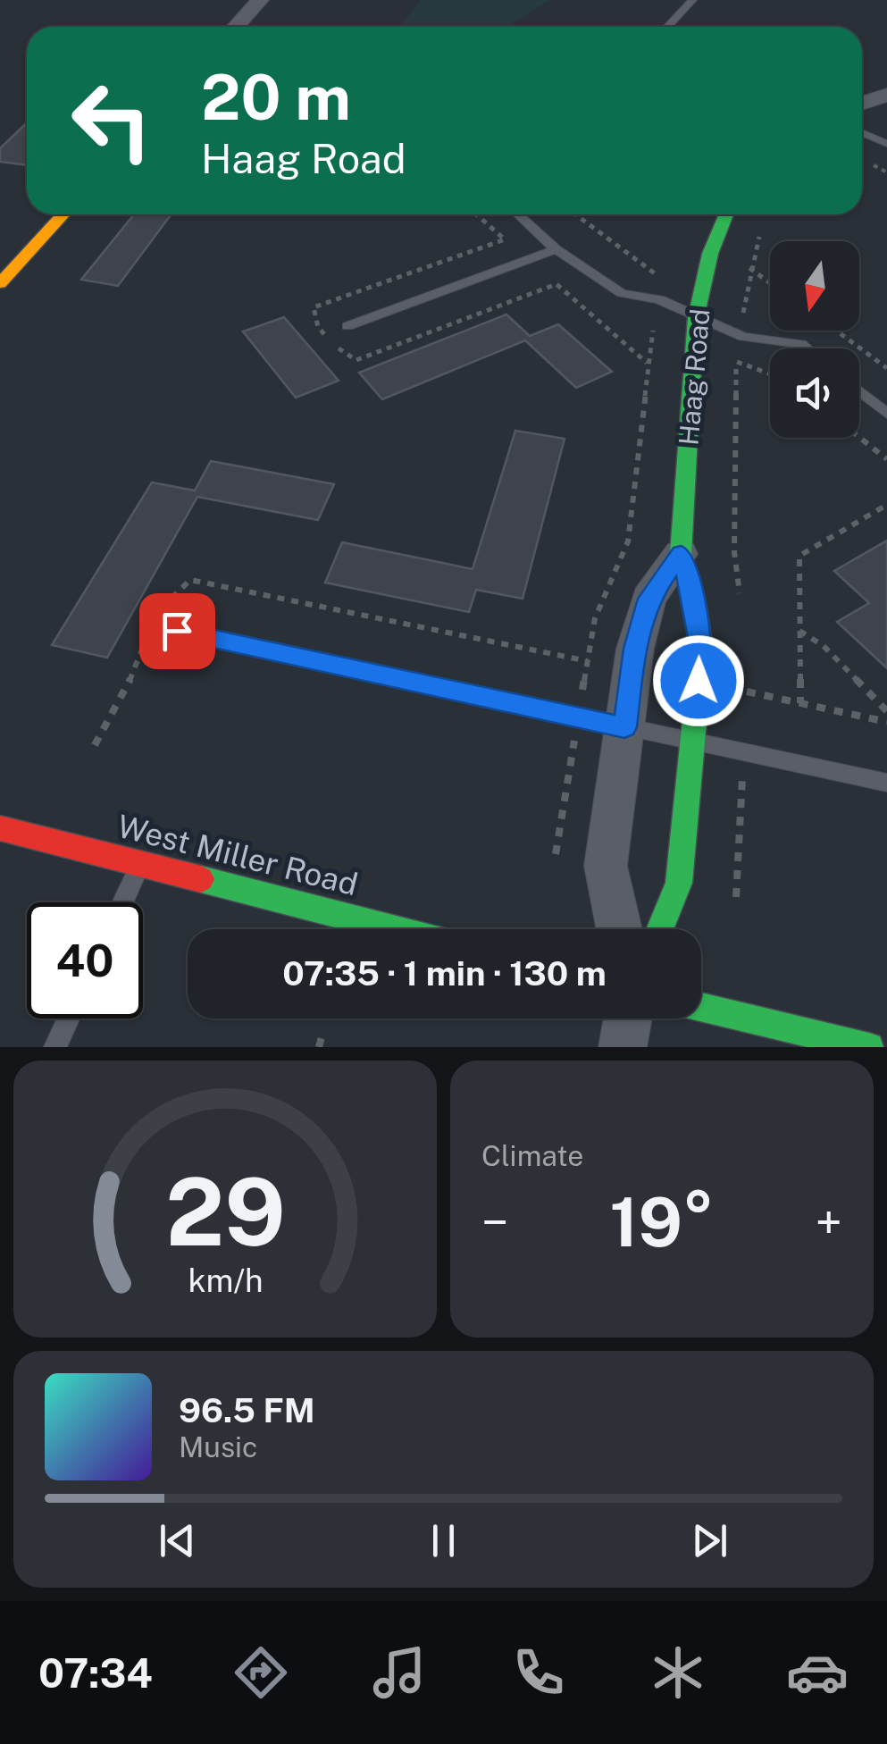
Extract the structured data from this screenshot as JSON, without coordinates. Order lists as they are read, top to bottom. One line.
{"streets":{"street":["Haag Road","West Miller Road"]},"north":"bottom","page":{"turn":["20 m","Haag Road"],"limit":"40","trip":"07:35 · 1 min · 130 m","tile":"Climate","heat":["−","19°","+"],"song":["96.5 FM","Music"],"tabs":"07:34","gauge":["29","km/h"]}}
